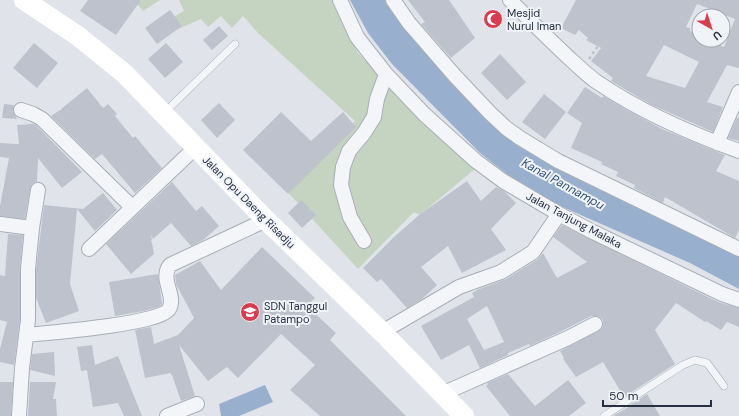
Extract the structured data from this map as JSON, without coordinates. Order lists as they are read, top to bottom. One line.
{"streets":{"main road":["Jalan Opu Daeng Risadju"],"street":["Jalan Tanjung Malaka"]},"water":["Kanal Pannampu"],"places":{"mosque":["Mesjid Nurul Iman"],"school or university":["SDN Tanggul Patampo"]},"scale_bar":"50 m","north":"bottom right"}
